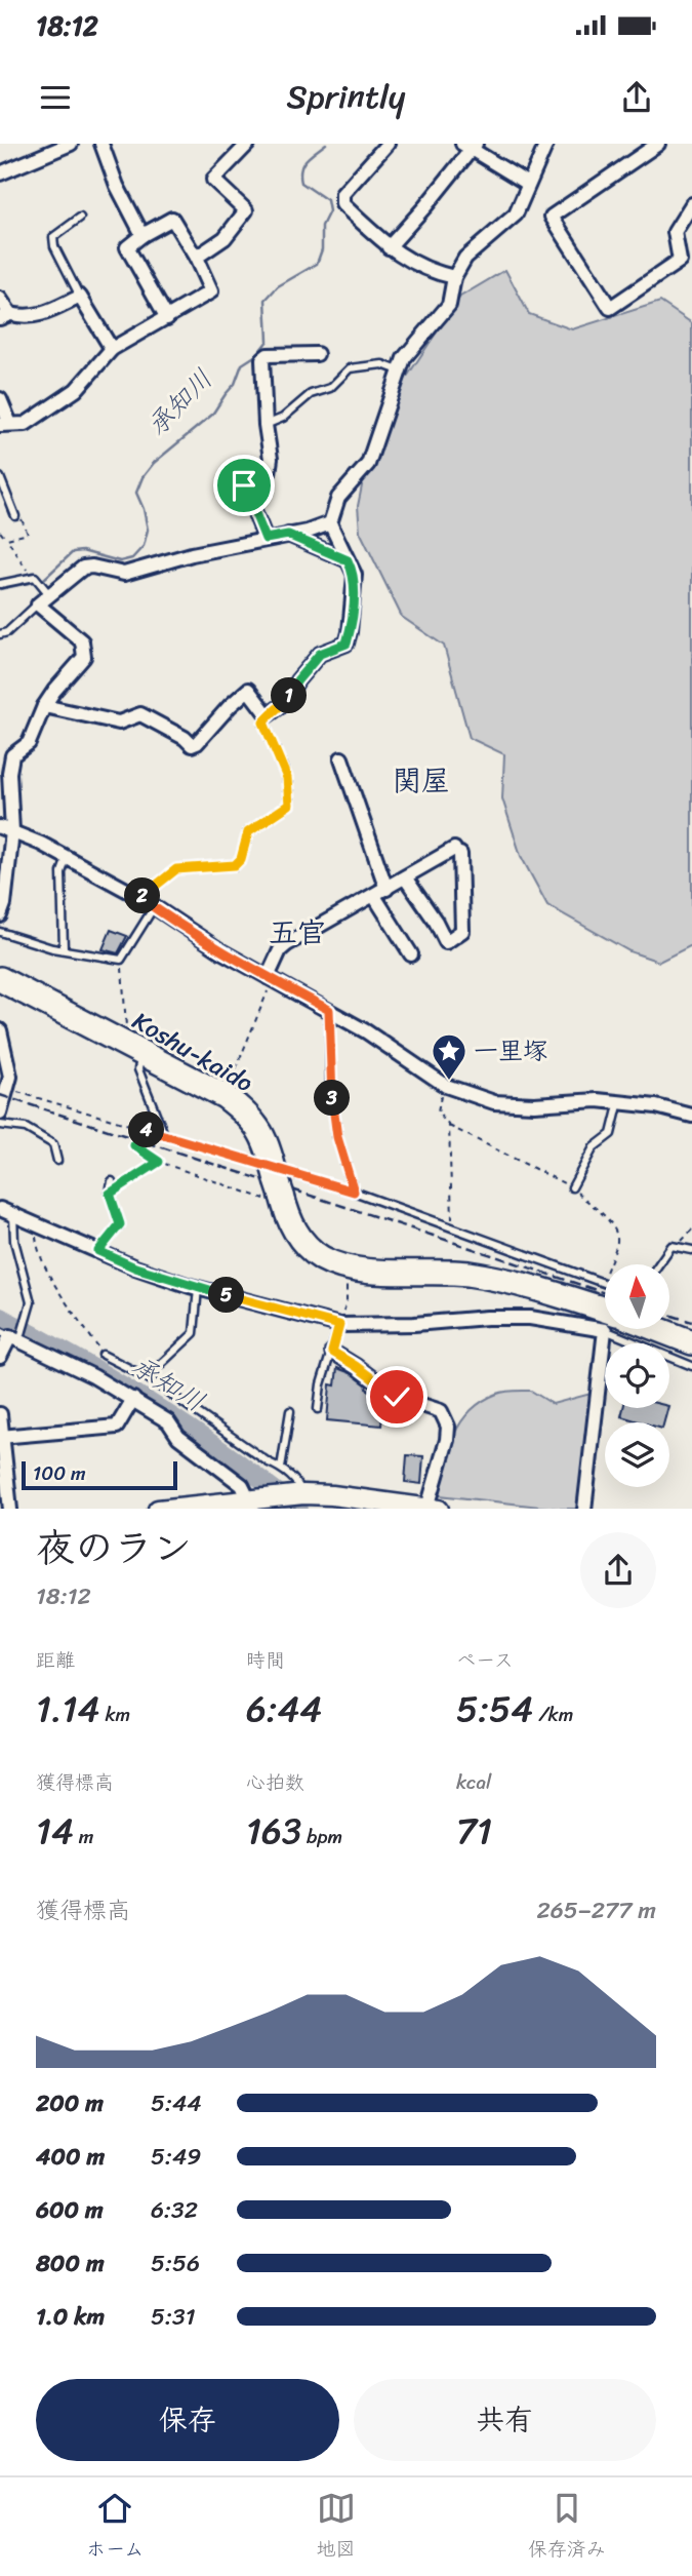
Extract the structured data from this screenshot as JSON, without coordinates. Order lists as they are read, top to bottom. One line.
{"streets":{"highway":["Koshu-kaido"]},"districts":["関屋","五官"],"water":["承知川"],"places":{"place":["一里塚"]},"scale_bar":"100 m","north":"top","page":{"status":"18:12","header":"Sprintly","pins":["1","2","3","4","5"],"scale":"100 m","heading":["夜のラン","18:12"],"stats":[["距離","1.14 km"],["時間","6:44"],["ペース","5:54 /km"],["獲得標高","14 m"],["心拍数","163 bpm"],["kcal","71"]],"chart":["獲得標高","265–277 m"],"list":[{"name":"200 m","note":"5:44"},{"name":"400 m","note":"5:49"},{"name":"600 m","note":"6:32"},{"name":"800 m","note":"5:56"},{"name":"1.0 km","note":"5:31"}],"buttons":["保存","共有"],"tabs":["ホーム","地図","保存済み"]}}
